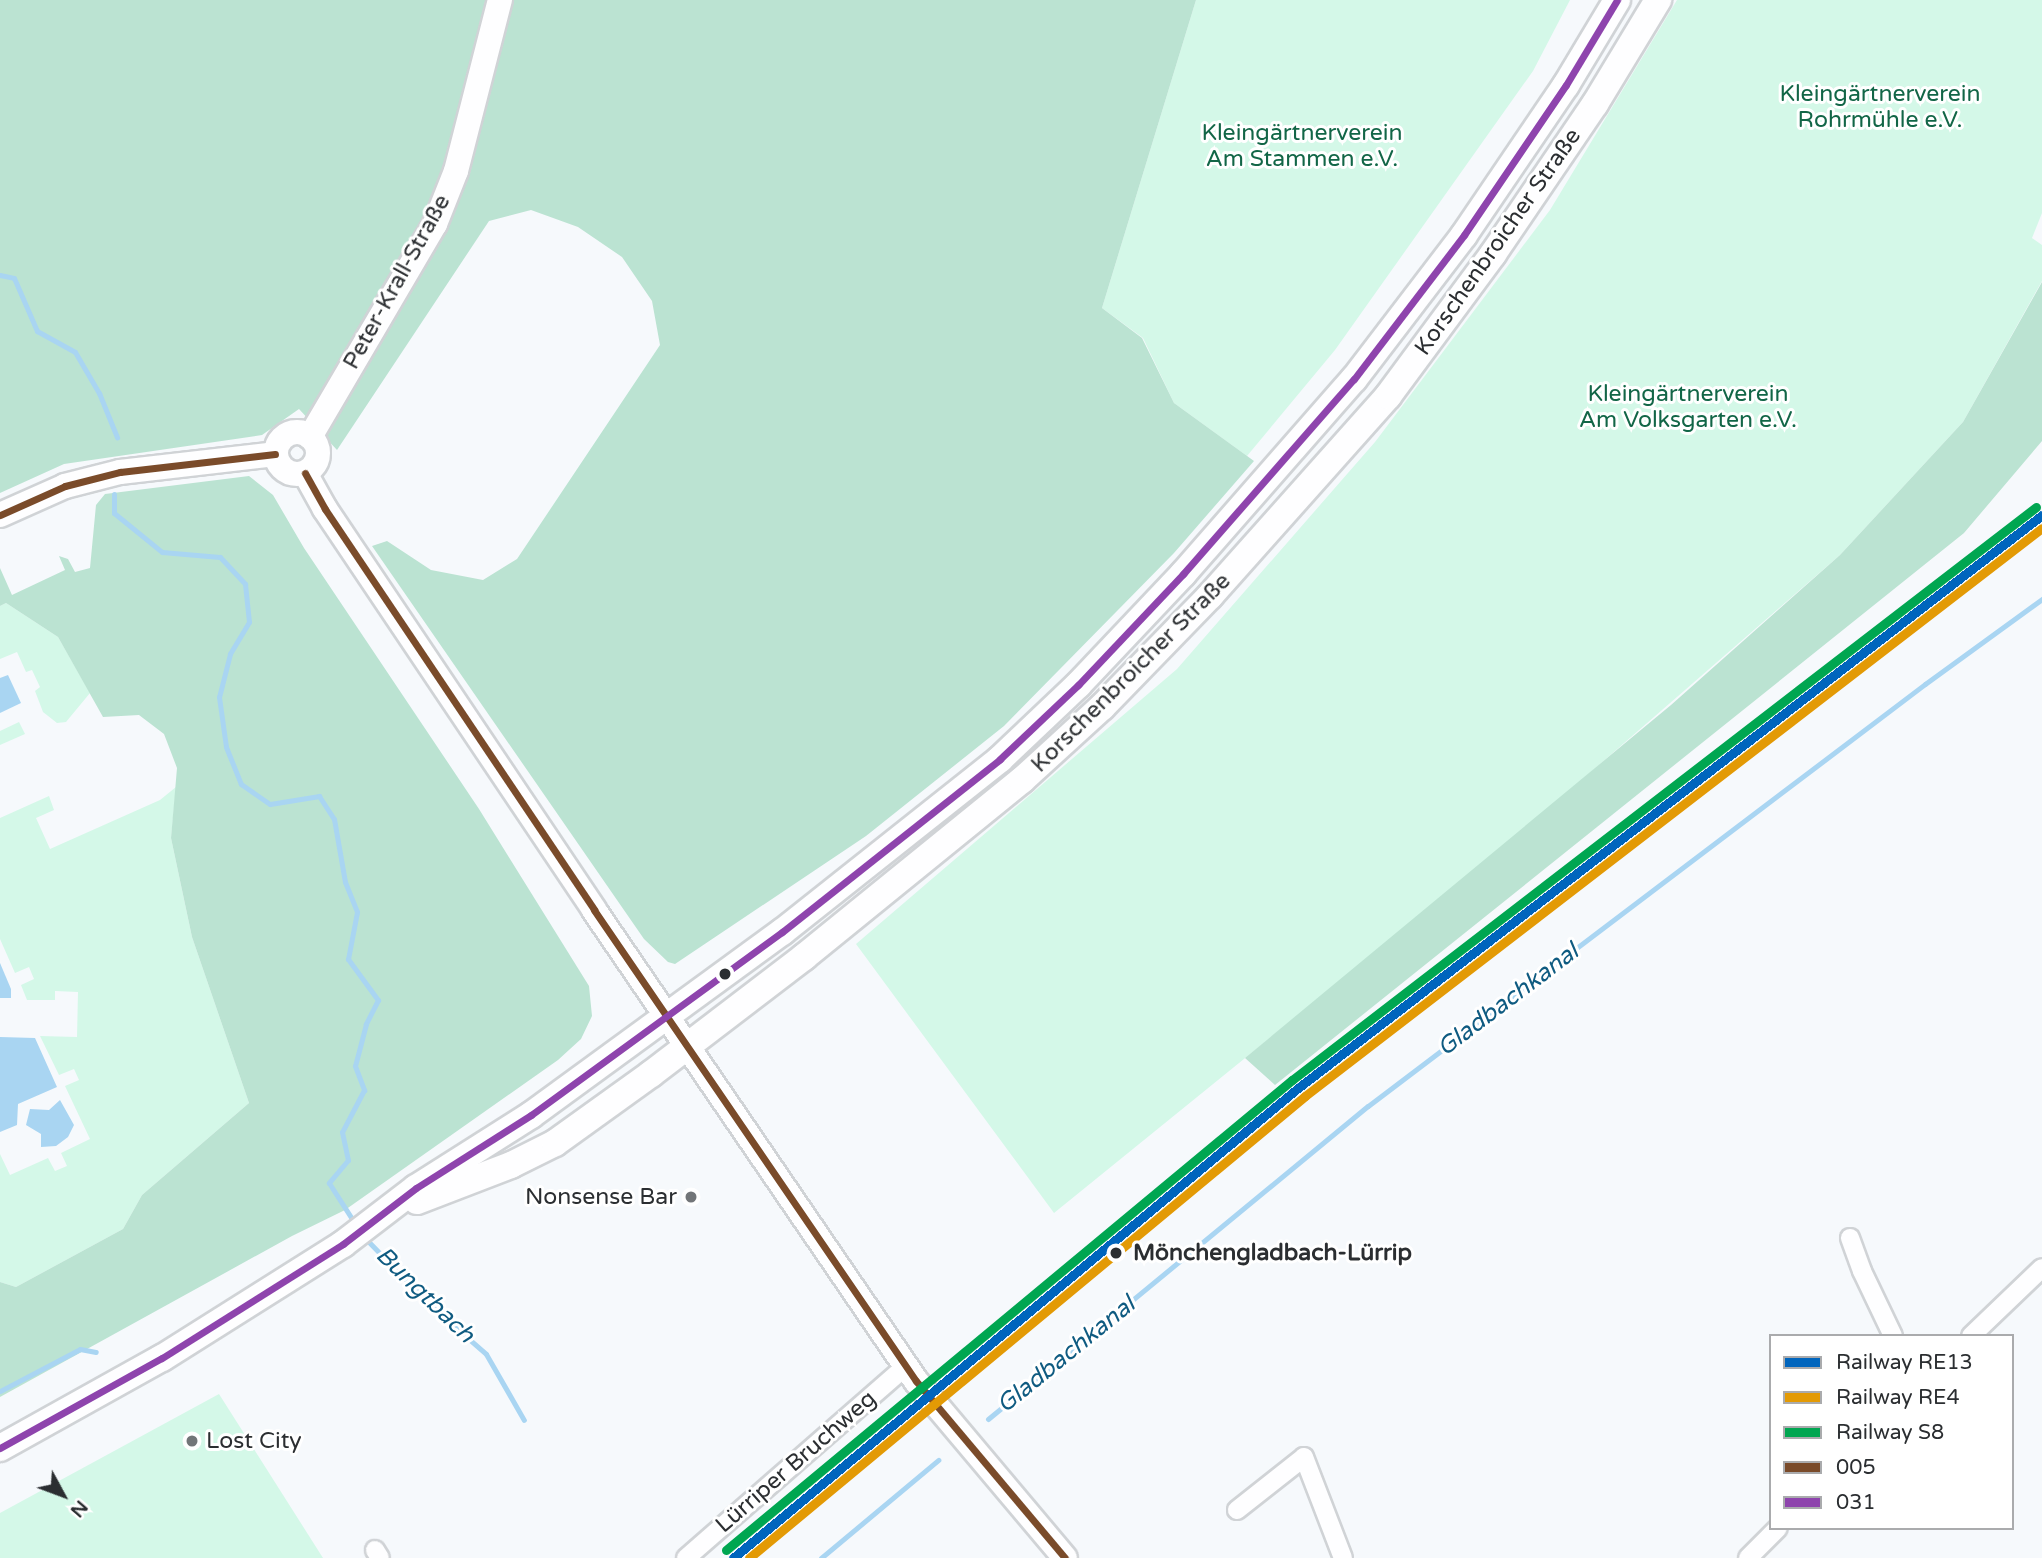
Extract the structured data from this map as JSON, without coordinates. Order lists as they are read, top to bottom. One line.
{"streets":{"main road":["Korschenbroicher Straße"],"street":["Peter-Krall-Straße","Lürriper Bruchweg"]},"water":["Gladbachkanal","Bungtbach"],"parks":["Kleingärtnerverein Rohrmühle e.V.","Kleingärtnerverein Am Stammen e.V.","Kleingärtnerverein Am Volksgarten e.V."],"places":["Nonsense Bar","Mönchengladbach-Lürrip","Lost City"],"lines":["transit line 031","transit line 005","rail line S8","rail line RE13","rail line RE4"],"legend":["Railway RE13","Railway RE4","Railway S8","005","031"],"north":"bottom right"}
